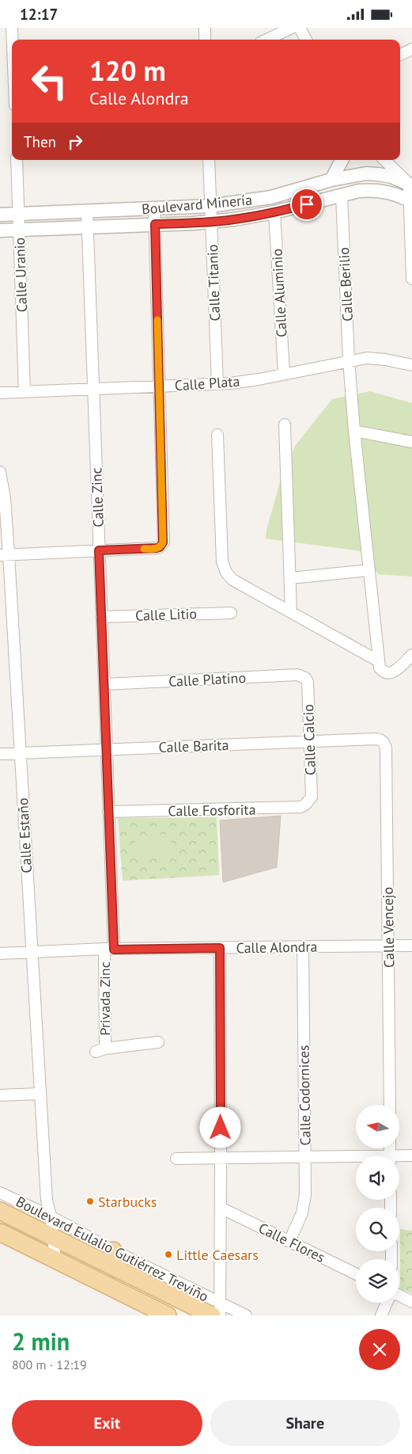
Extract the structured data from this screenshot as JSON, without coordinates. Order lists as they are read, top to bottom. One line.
{"streets":{"main road":["Boulevard Eulalio Gutiérrez Treviño"],"street":["Boulevard Minería","Calle Uranio","Calle Titanio","Calle Berilio","Calle Aluminio","Calle Plata","Calle Zinc","Calle Litio","Calle Platino","Calle Calcio","Calle Barita","Calle Fosforita","Calle Estaño","Calle Vencejo","Calle Alondra","Privada Zinc","Calle Codornices","Calle Flores"]},"crossings":[["Boulevard Minería","Calle Uranio"],["Boulevard Minería","Calle Titanio"],["Boulevard Minería","Calle Berilio"],["Boulevard Minería","Calle Aluminio"],["Boulevard Minería","Calle Zinc"],["Calle Uranio","Calle Plata"],["Calle Titanio","Calle Plata"],["Calle Berilio","Calle Plata"],["Calle Aluminio","Calle Plata"],["Calle Plata","Calle Zinc"],["Calle Zinc","Calle Litio"],["Calle Zinc","Calle Platino"],["Calle Zinc","Calle Barita"],["Calle Zinc","Calle Fosforita"],["Calle Zinc","Calle Alondra"],["Calle Zinc","Privada Zinc"],["Calle Platino","Calle Calcio"],["Calle Calcio","Calle Barita"],["Calle Calcio","Calle Fosforita"],["Calle Barita","Calle Estaño"],["Calle Barita","Calle Vencejo"],["Calle Estaño","Calle Alondra"],["Calle Estaño","Boulevard Eulalio Gutiérrez Treviño"],["Calle Vencejo","Calle Alondra"],["Calle Alondra","Privada Zinc"],["Calle Alondra","Calle Codornices"],["Calle Codornices","Calle Flores"]],"places":["Starbucks","Little Caesars"],"north":"left","page":{"status":"12:17","turn":["120 m","Calle Alondra"],"then":"Then","heading":["2 min","800 m · 12:19"],"buttons":["Exit","Share"]}}
